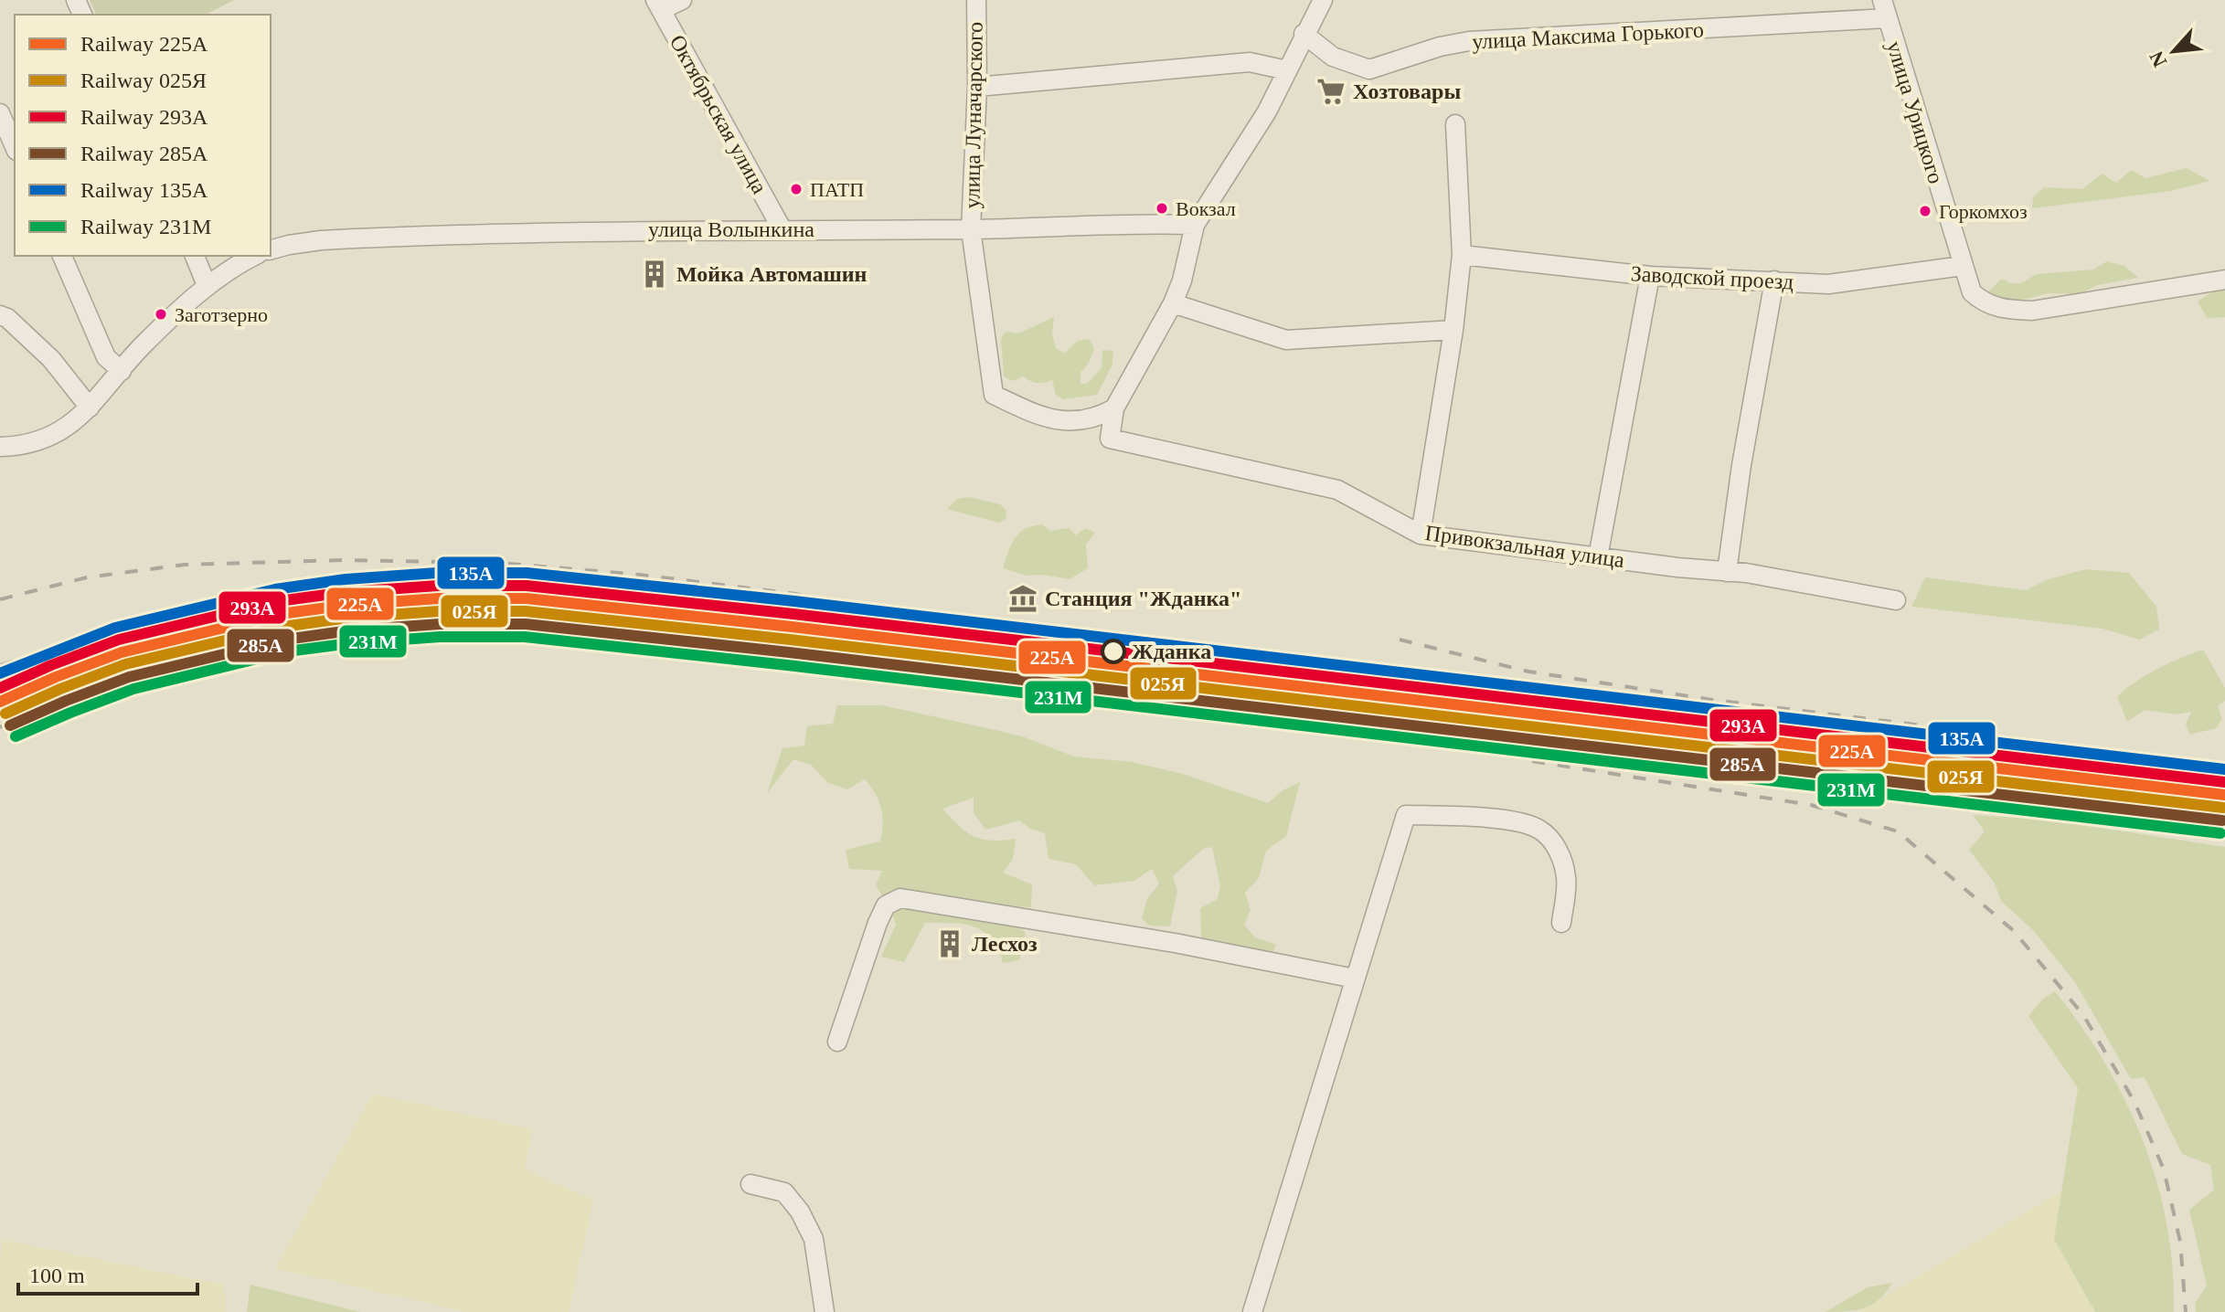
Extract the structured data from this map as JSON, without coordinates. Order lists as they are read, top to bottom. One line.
{"streets":{"street":["улица Максима Горького","улица Урицкого","Октябрьская улица","улица Луначарского","улица Волынкина","Заводской проезд","Привокзальная улица"]},"crossings":[["улица Максима Горького","улица Урицкого"],["улица Урицкого","Заводской проезд"],["Октябрьская улица","улица Волынкина"],["улица Луначарского","улица Волынкина"],["улица Луначарского","Привокзальная улица"]],"places":{"supermarket":["Хозтовары"],"other":["ПАТП","Вокзал","Горкомхоз","Заготзерно","Жданка"],"building":["Мойка Автомашин","Лесхоз"],"museum":["Станция \"Жданка\""]},"lines":["rail line 135А","rail line 293А","rail line 225А","rail line 025Я","rail line 285А","rail line 231М"],"legend":["Railway 225А","Railway 025Я","Railway 293А","Railway 285А","Railway 135А","Railway 231М"],"scale_bar":"100 m","north":"bottom left"}
